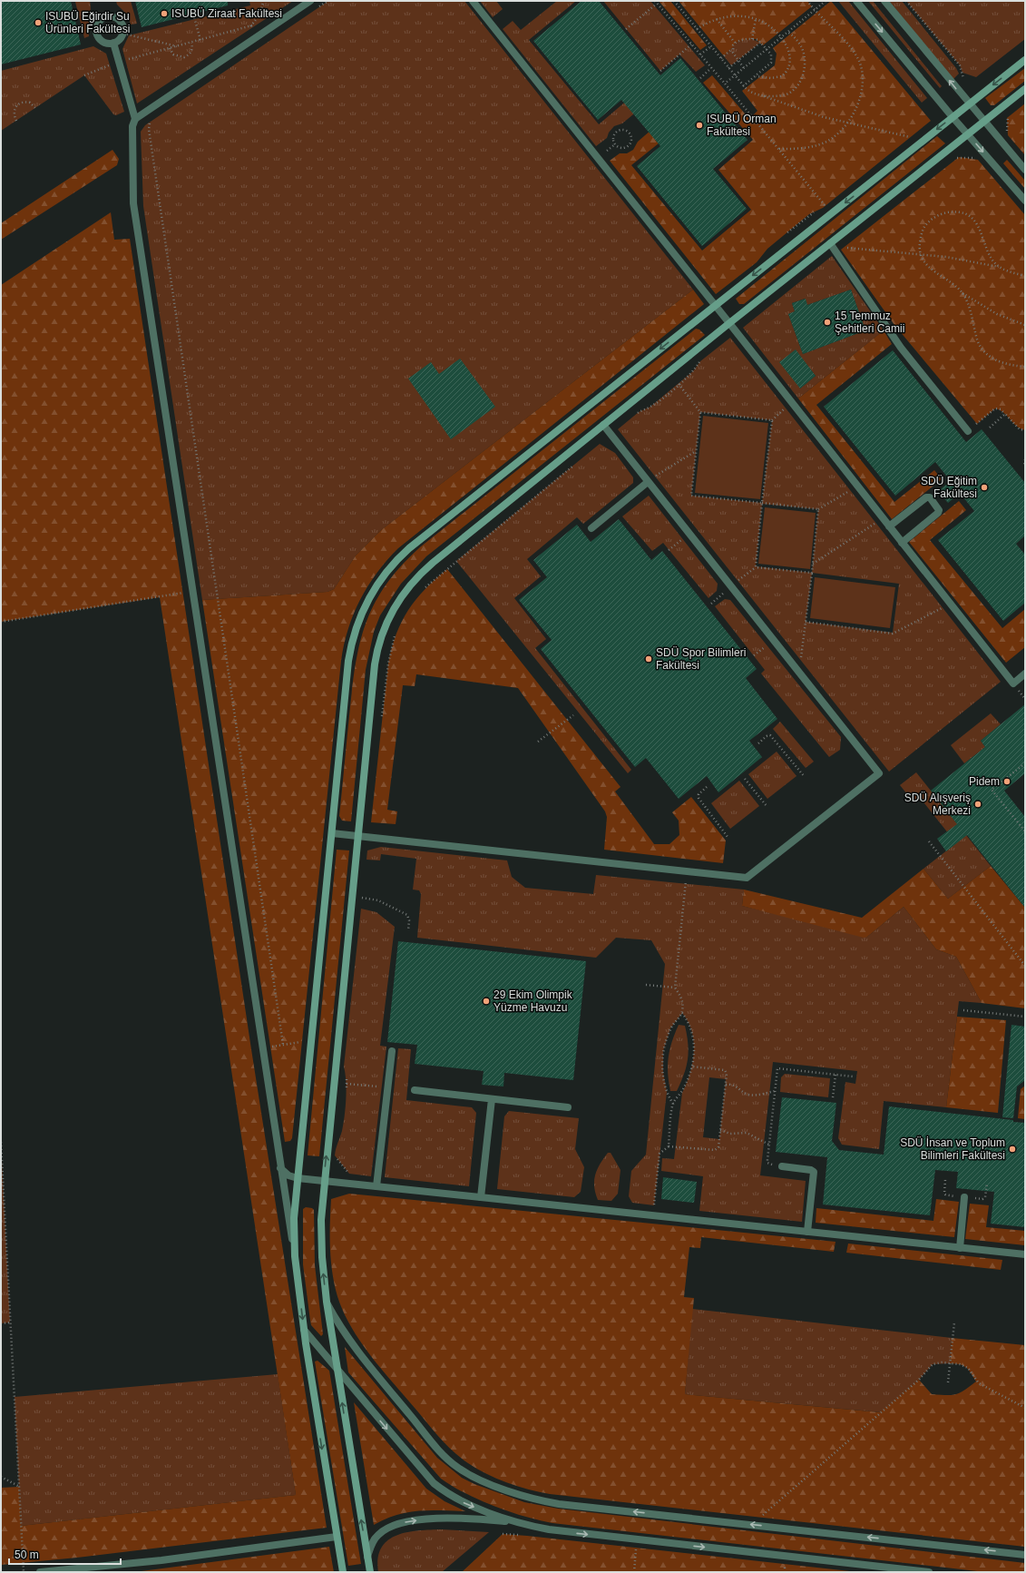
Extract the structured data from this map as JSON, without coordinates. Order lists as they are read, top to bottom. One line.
{"places":["ISUBÜ Ziraat Fakültesi","ISUBÜ Eğirdir Su Ürünleri Fakültesi","ISUBÜ Orman Fakültesi","15 Temmuz Şehitleri Camii","SDÜ Eğitim Fakültesi","SDÜ Spor Bilimleri Fakültesi","Pidem","SDÜ Alışveriş Merkezi","29 Ekim Olimpik Yüzme Havuzu","SDÜ İnsan ve Toplum Bilimleri Fakültesi"],"scale_bar":"50 m"}
